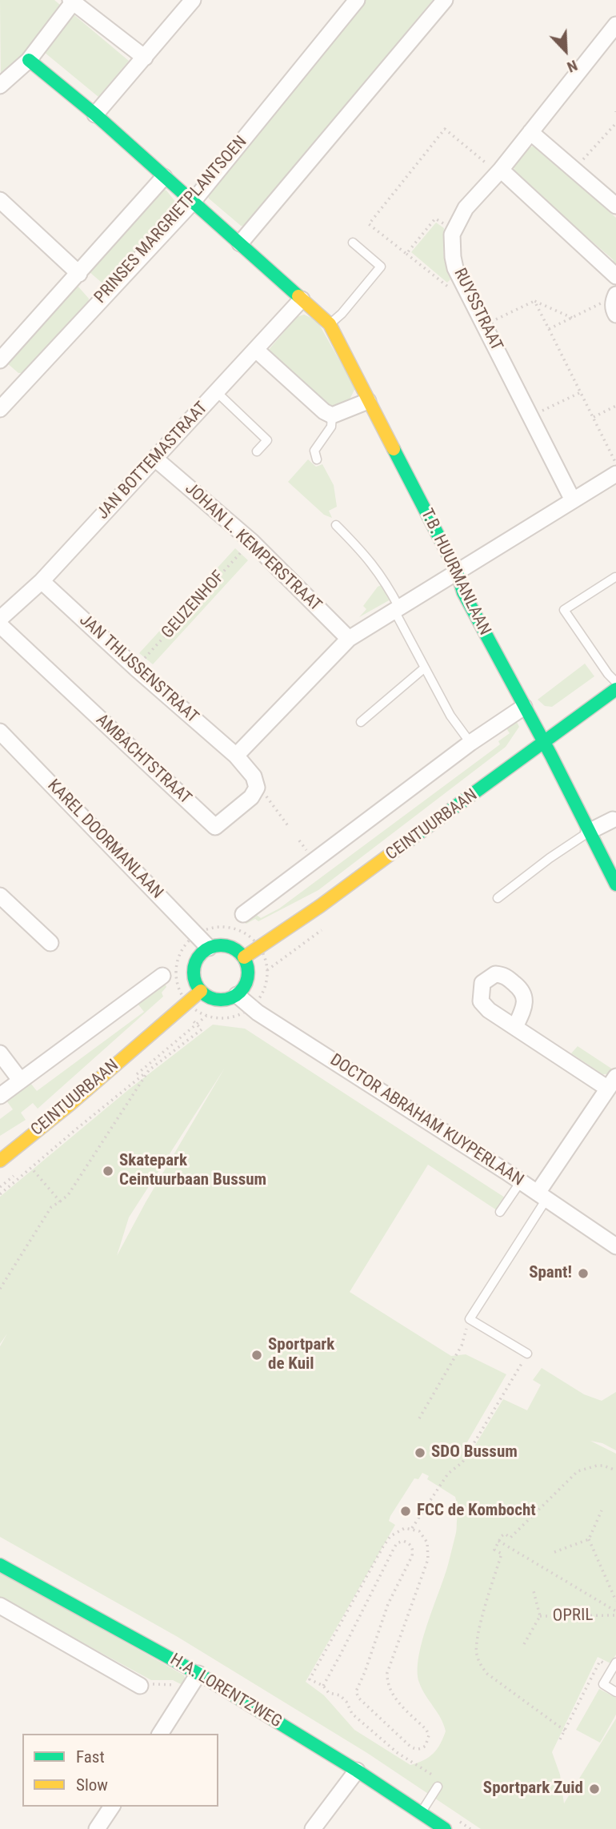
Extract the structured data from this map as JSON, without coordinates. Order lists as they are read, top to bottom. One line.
{"streets":{"street":["PRINSES MARGRIETPLANTSOEN","RUYSSTRAAT","JAN BOTTEMASTRAAT","JOHAN L. KEMPERSTRAAT","T.B. HUURMANLAAN","JAN THIJSSENSTRAAT","AMBACHTSTRAAT","CEINTUURBAAN","KAREL DOORMANLAAN","DOCTOR ABRAHAM KUYPERLAAN","H.A. LORENTZWEG"],"path":["GEUZENHOF","OPRIL"]},"crossings":[["PRINSES MARGRIETPLANTSOEN","T.B. HUURMANLAAN"],["JAN BOTTEMASTRAAT","JOHAN L. KEMPERSTRAAT"],["JAN BOTTEMASTRAAT","T.B. HUURMANLAAN"],["JAN BOTTEMASTRAAT","JAN THIJSSENSTRAAT"],["JOHAN L. KEMPERSTRAAT","GEUZENHOF"],["T.B. HUURMANLAAN","CEINTUURBAAN"],["GEUZENHOF","JAN THIJSSENSTRAAT"],["CEINTUURBAAN","KAREL DOORMANLAAN"],["CEINTUURBAAN","DOCTOR ABRAHAM KUYPERLAAN"],["KAREL DOORMANLAAN","DOCTOR ABRAHAM KUYPERLAAN"]],"places":["Skatepark Ceintuurbaan Bussum","Spant!","Sportpark de Kuil","SDO Bussum","FCC de Kombocht","Sportpark Zuid"],"legend":["Fast","Slow"],"north":"bottom right"}
